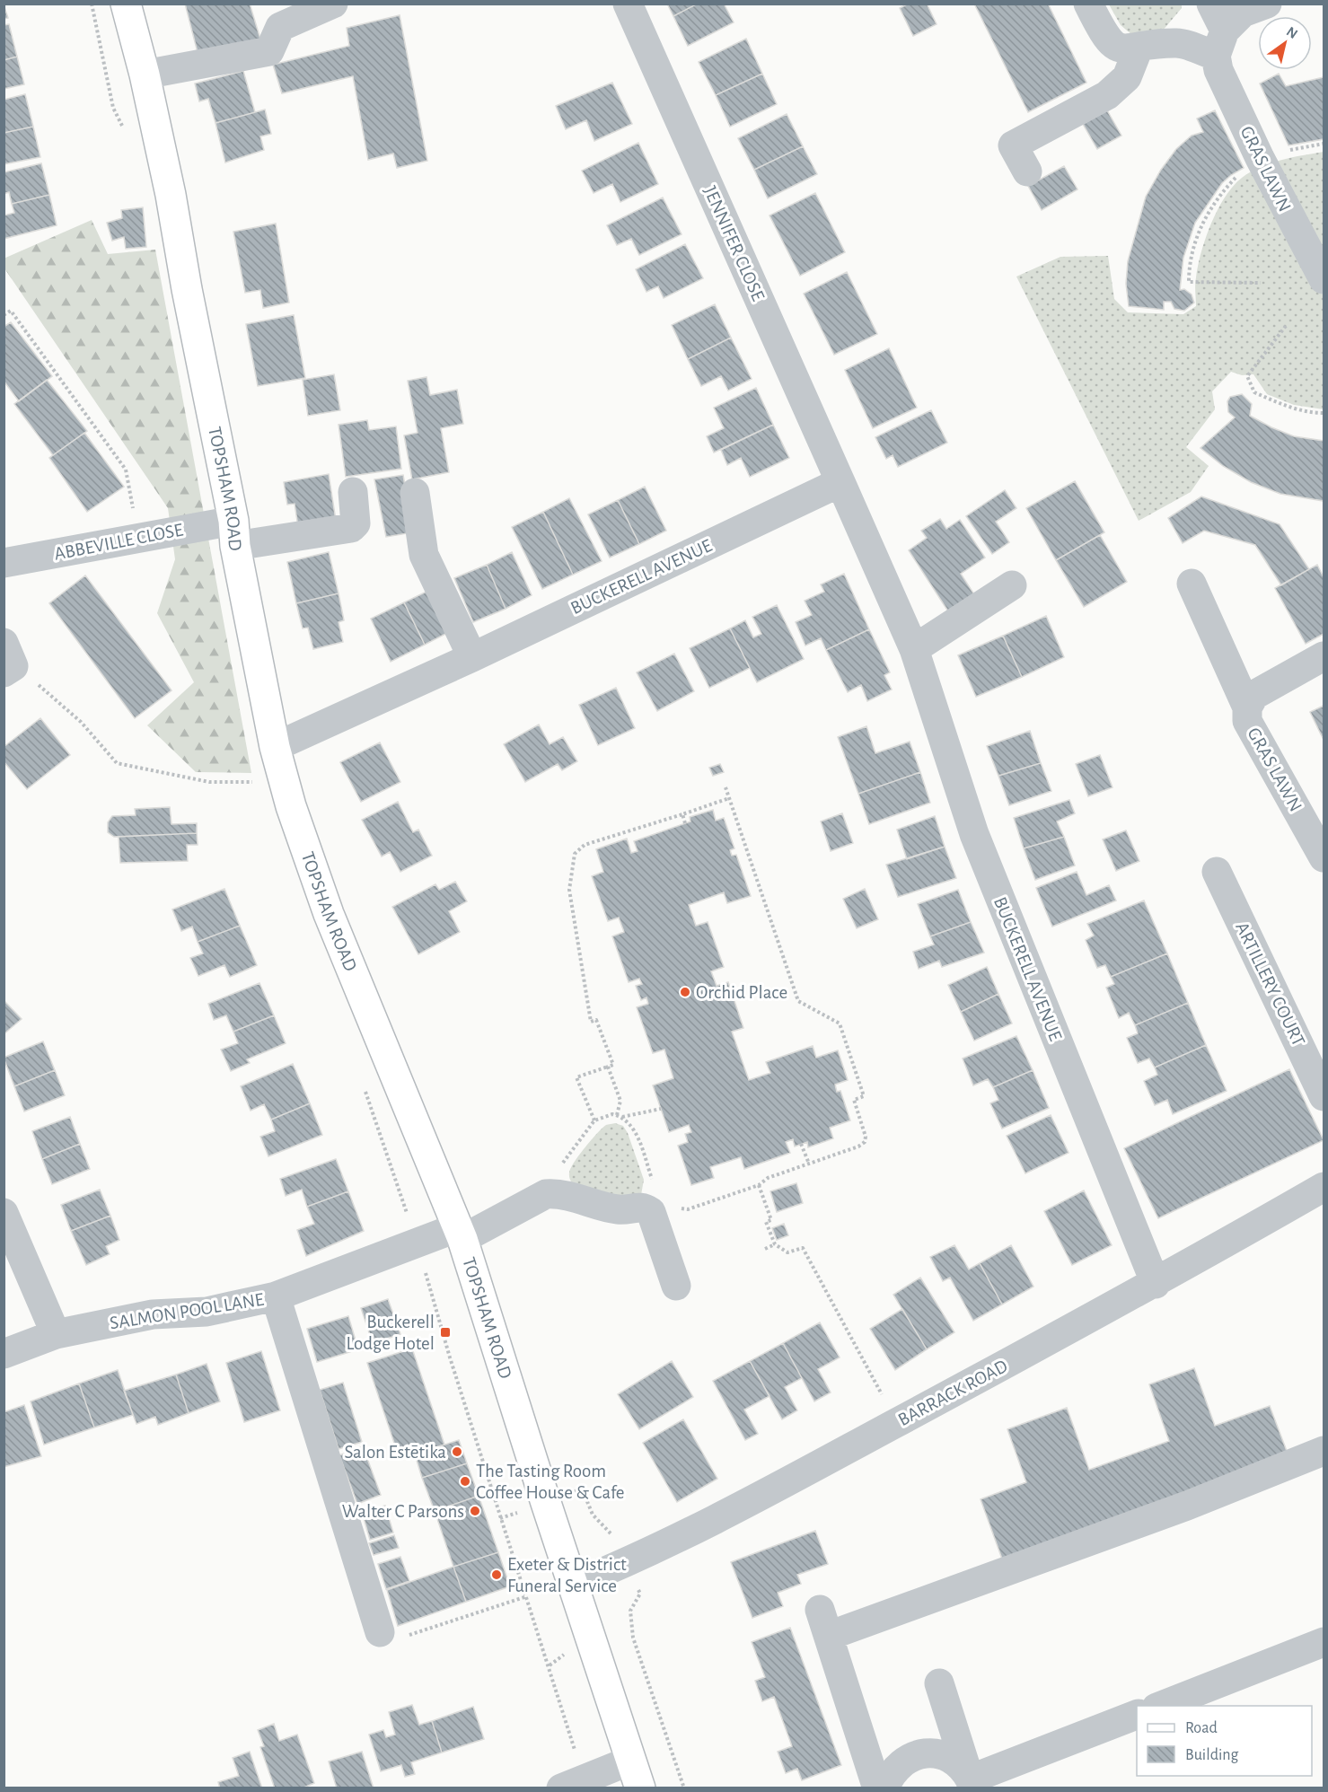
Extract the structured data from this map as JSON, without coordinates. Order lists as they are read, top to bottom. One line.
{"streets":{"main road":["TOPSHAM ROAD"],"street":["GRAS LAWN","JENNIFER CLOSE","ABBEVILLE CLOSE","BUCKERELL AVENUE","ARTILLERY COURT","SALMON POOL LANE","BARRACK ROAD"]},"crossings":[["JENNIFER CLOSE","BUCKERELL AVENUE"],["TOPSHAM ROAD","ABBEVILLE CLOSE"],["TOPSHAM ROAD","BUCKERELL AVENUE"],["TOPSHAM ROAD","SALMON POOL LANE"],["TOPSHAM ROAD","BARRACK ROAD"],["BUCKERELL AVENUE","BARRACK ROAD"]],"places":{"other":["Orchid Place","Salon Estētika","The Tasting Room Coffee House & Cafe","Walter C Parsons","Exeter & District Funeral Service"],"transit":["Buckerell Lodge Hotel"]},"legend":["Road","Building"],"north":"top right"}
